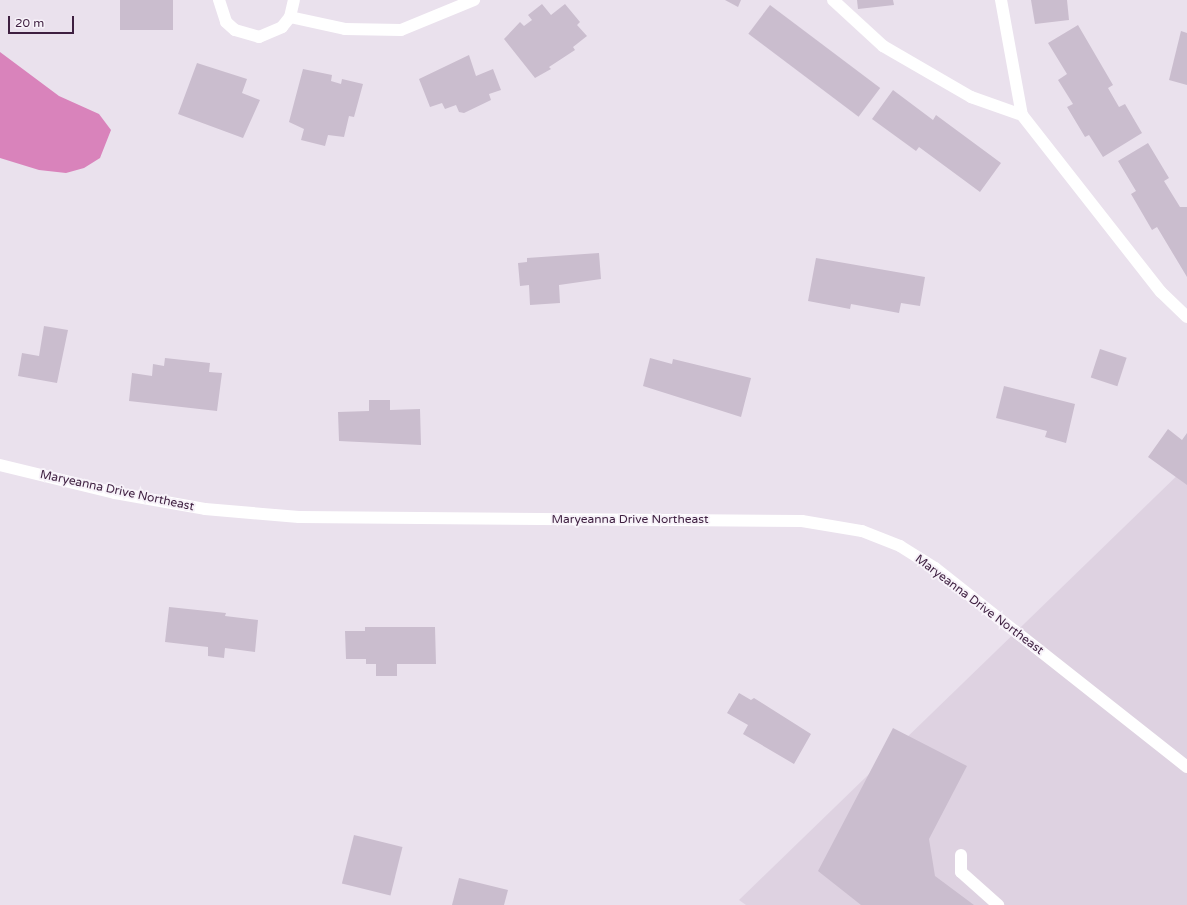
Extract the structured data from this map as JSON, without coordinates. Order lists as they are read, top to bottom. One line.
{"streets":{"street":["Maryeanna Drive Northeast"]},"scale_bar":"20 m"}
